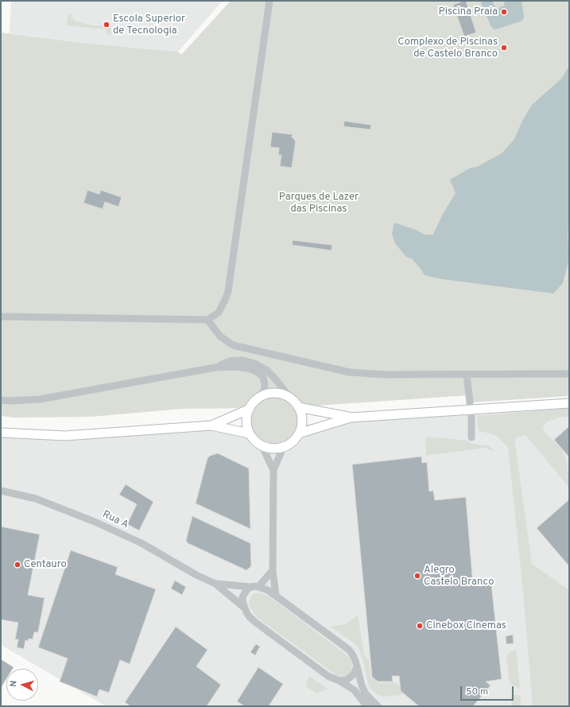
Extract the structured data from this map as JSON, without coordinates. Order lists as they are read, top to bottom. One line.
{"streets":{"street":["Rua A"]},"parks":["Parques de Lazer das Piscinas"],"places":["Piscina Praia","Escola Superior de Tecnologia","Complexo de Piscinas de Castelo Branco","Centauro","Alegro Castelo Branco","Cinebox Cinemas"],"scale_bar":"50 m","north":"left"}
